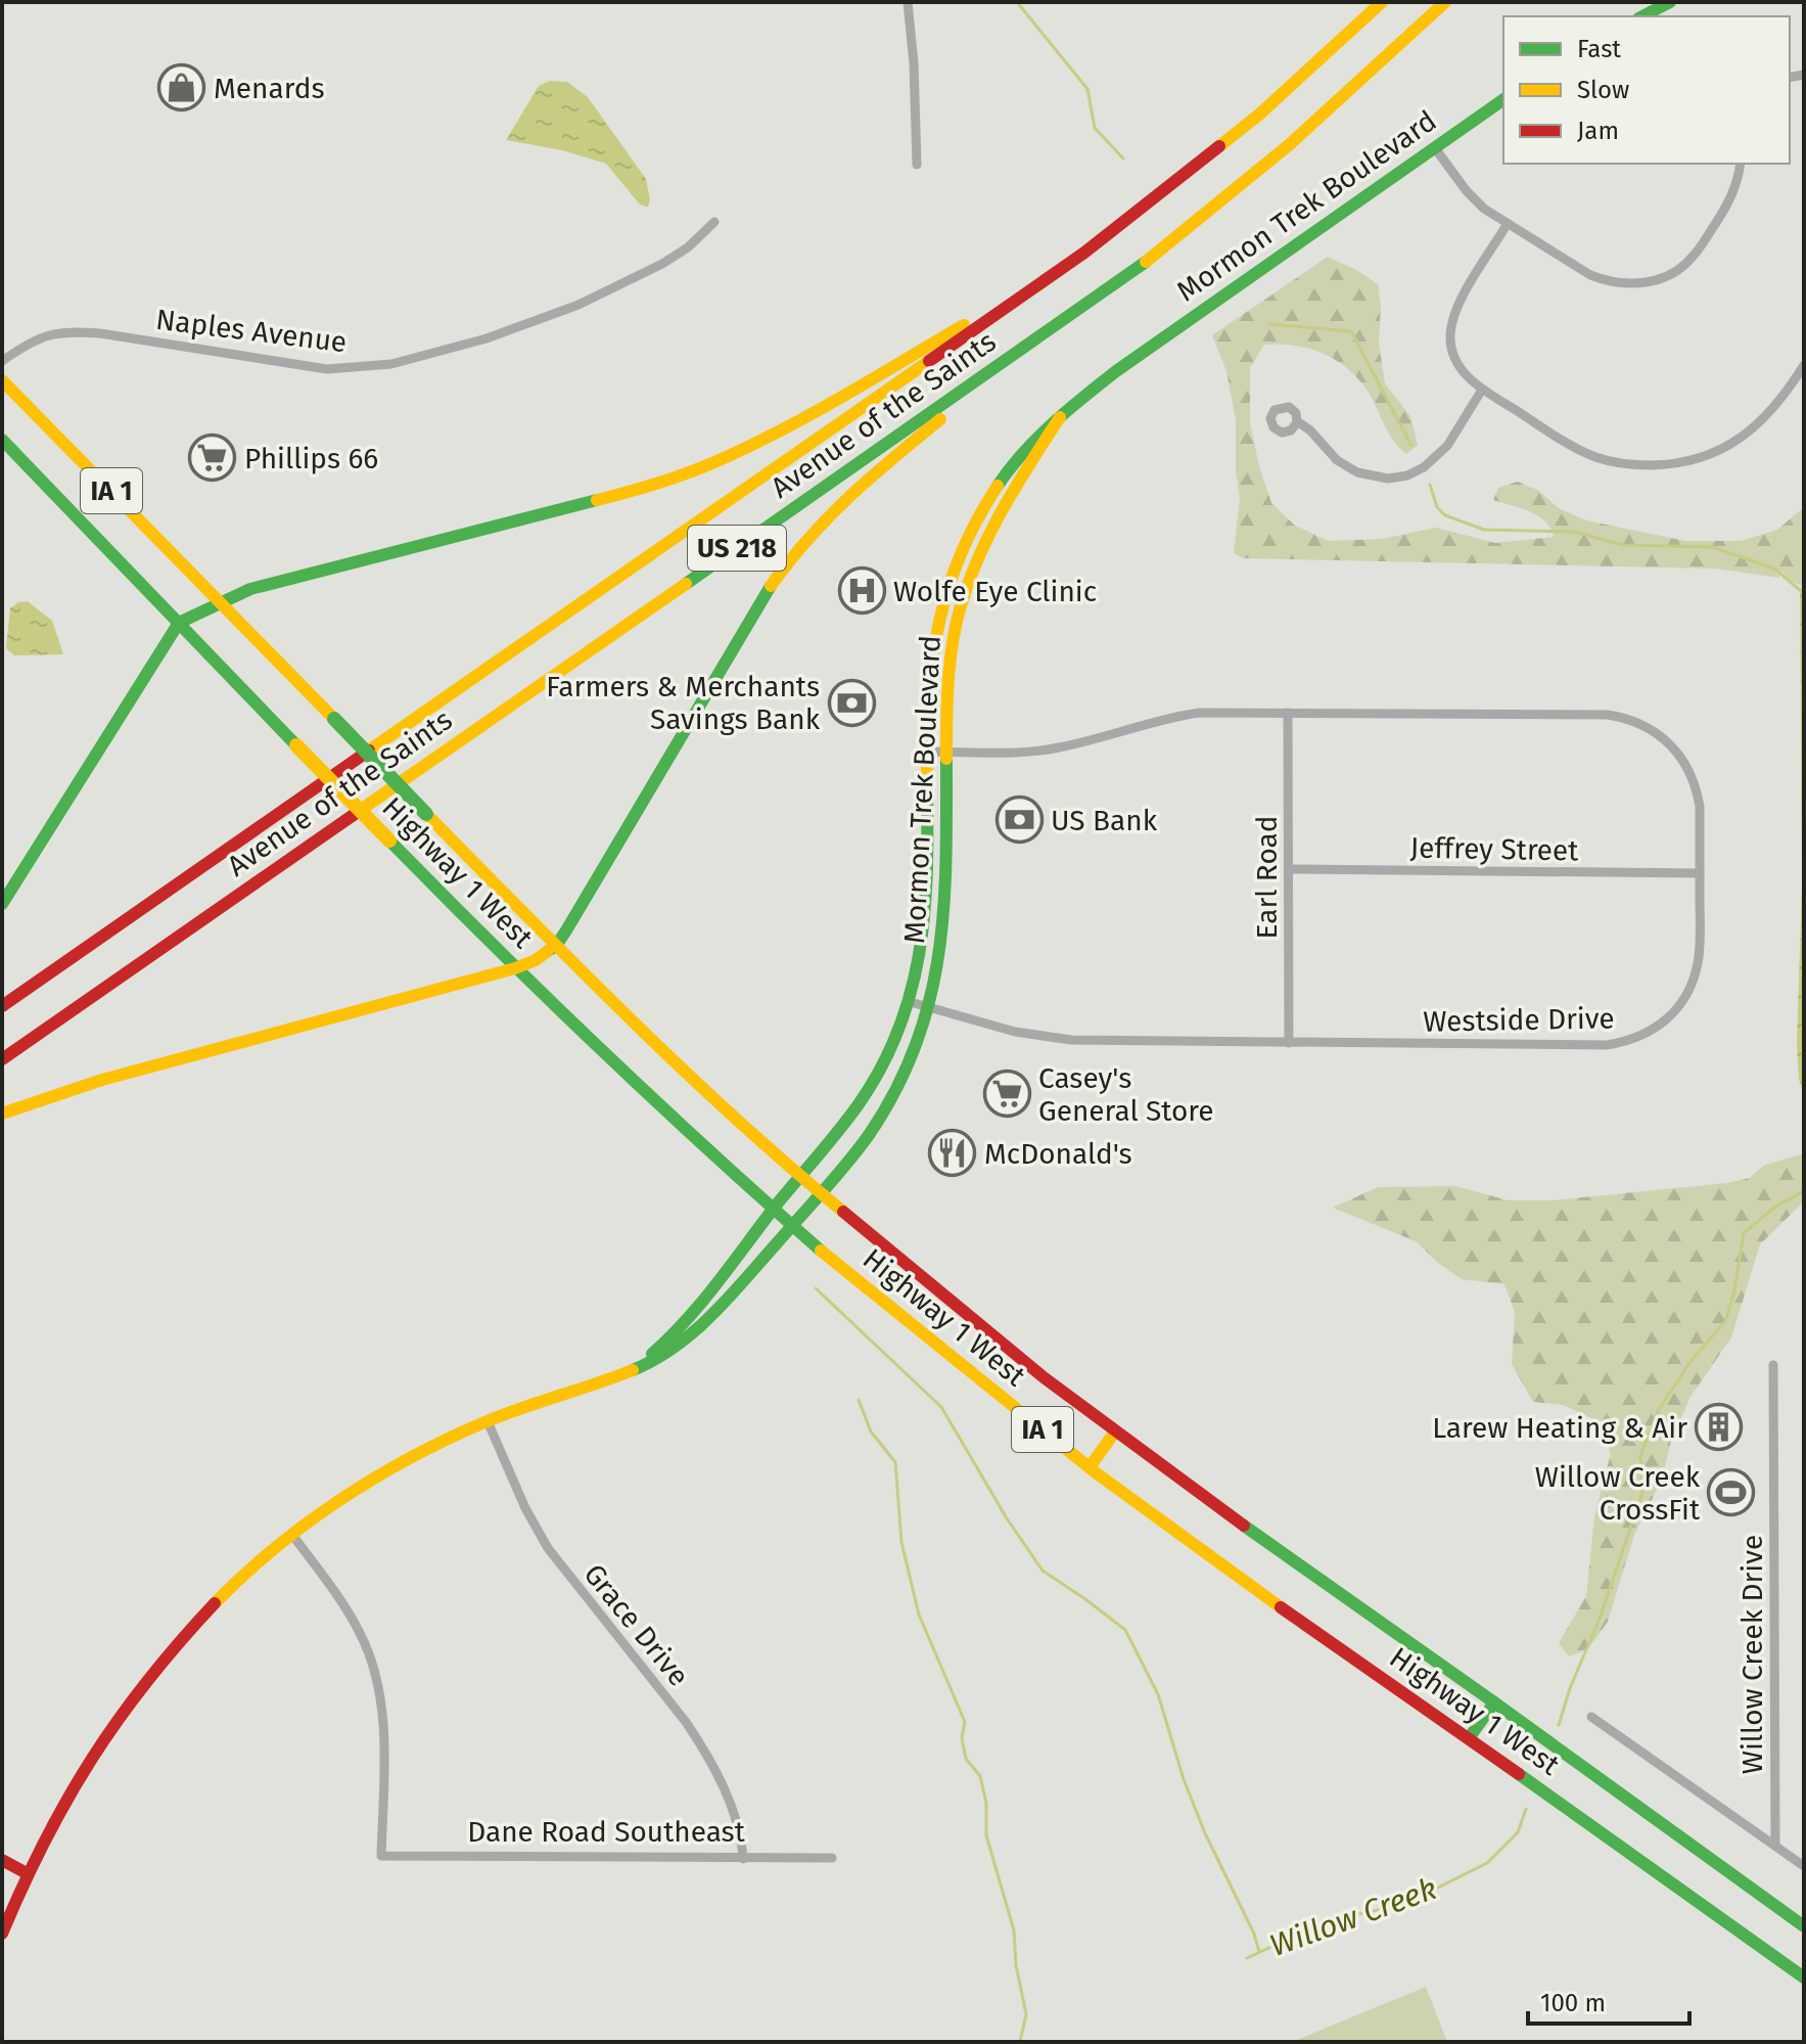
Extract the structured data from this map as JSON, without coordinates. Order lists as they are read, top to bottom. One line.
{"streets":{"main road":["Mormon Trek Boulevard","Avenue of the Saints","IA 1","US 218","Highway 1 West"],"street":["Naples Avenue","Jeffrey Street","Earl Road","Westside Drive","Grace Drive","Willow Creek Drive","Dane Road Southeast"]},"crossings":[["Mormon Trek Boulevard","Highway 1 West"],["Mormon Trek Boulevard","Westside Drive"],["Mormon Trek Boulevard","Grace Drive"],["Mormon Trek Boulevard","Dane Road Southeast"],["IA 1","Highway 1 West"],["Jeffrey Street","Earl Road"],["Jeffrey Street","Westside Drive"],["Earl Road","Westside Drive"],["Grace Drive","Dane Road Southeast"]],"water":["Willow Creek"],"places":{"shop":["Menards"],"supermarket":["Phillips 66","Casey's General Store"],"hospital":["Wolfe Eye Clinic"],"bank":["Farmers & Merchants Savings Bank","US Bank"],"restaurant":["McDonald's"],"building":["Larew Heating & Air"],"sports":["Willow Creek CrossFit"]},"legend":["Fast","Slow","Jam"],"scale_bar":"100 m"}
